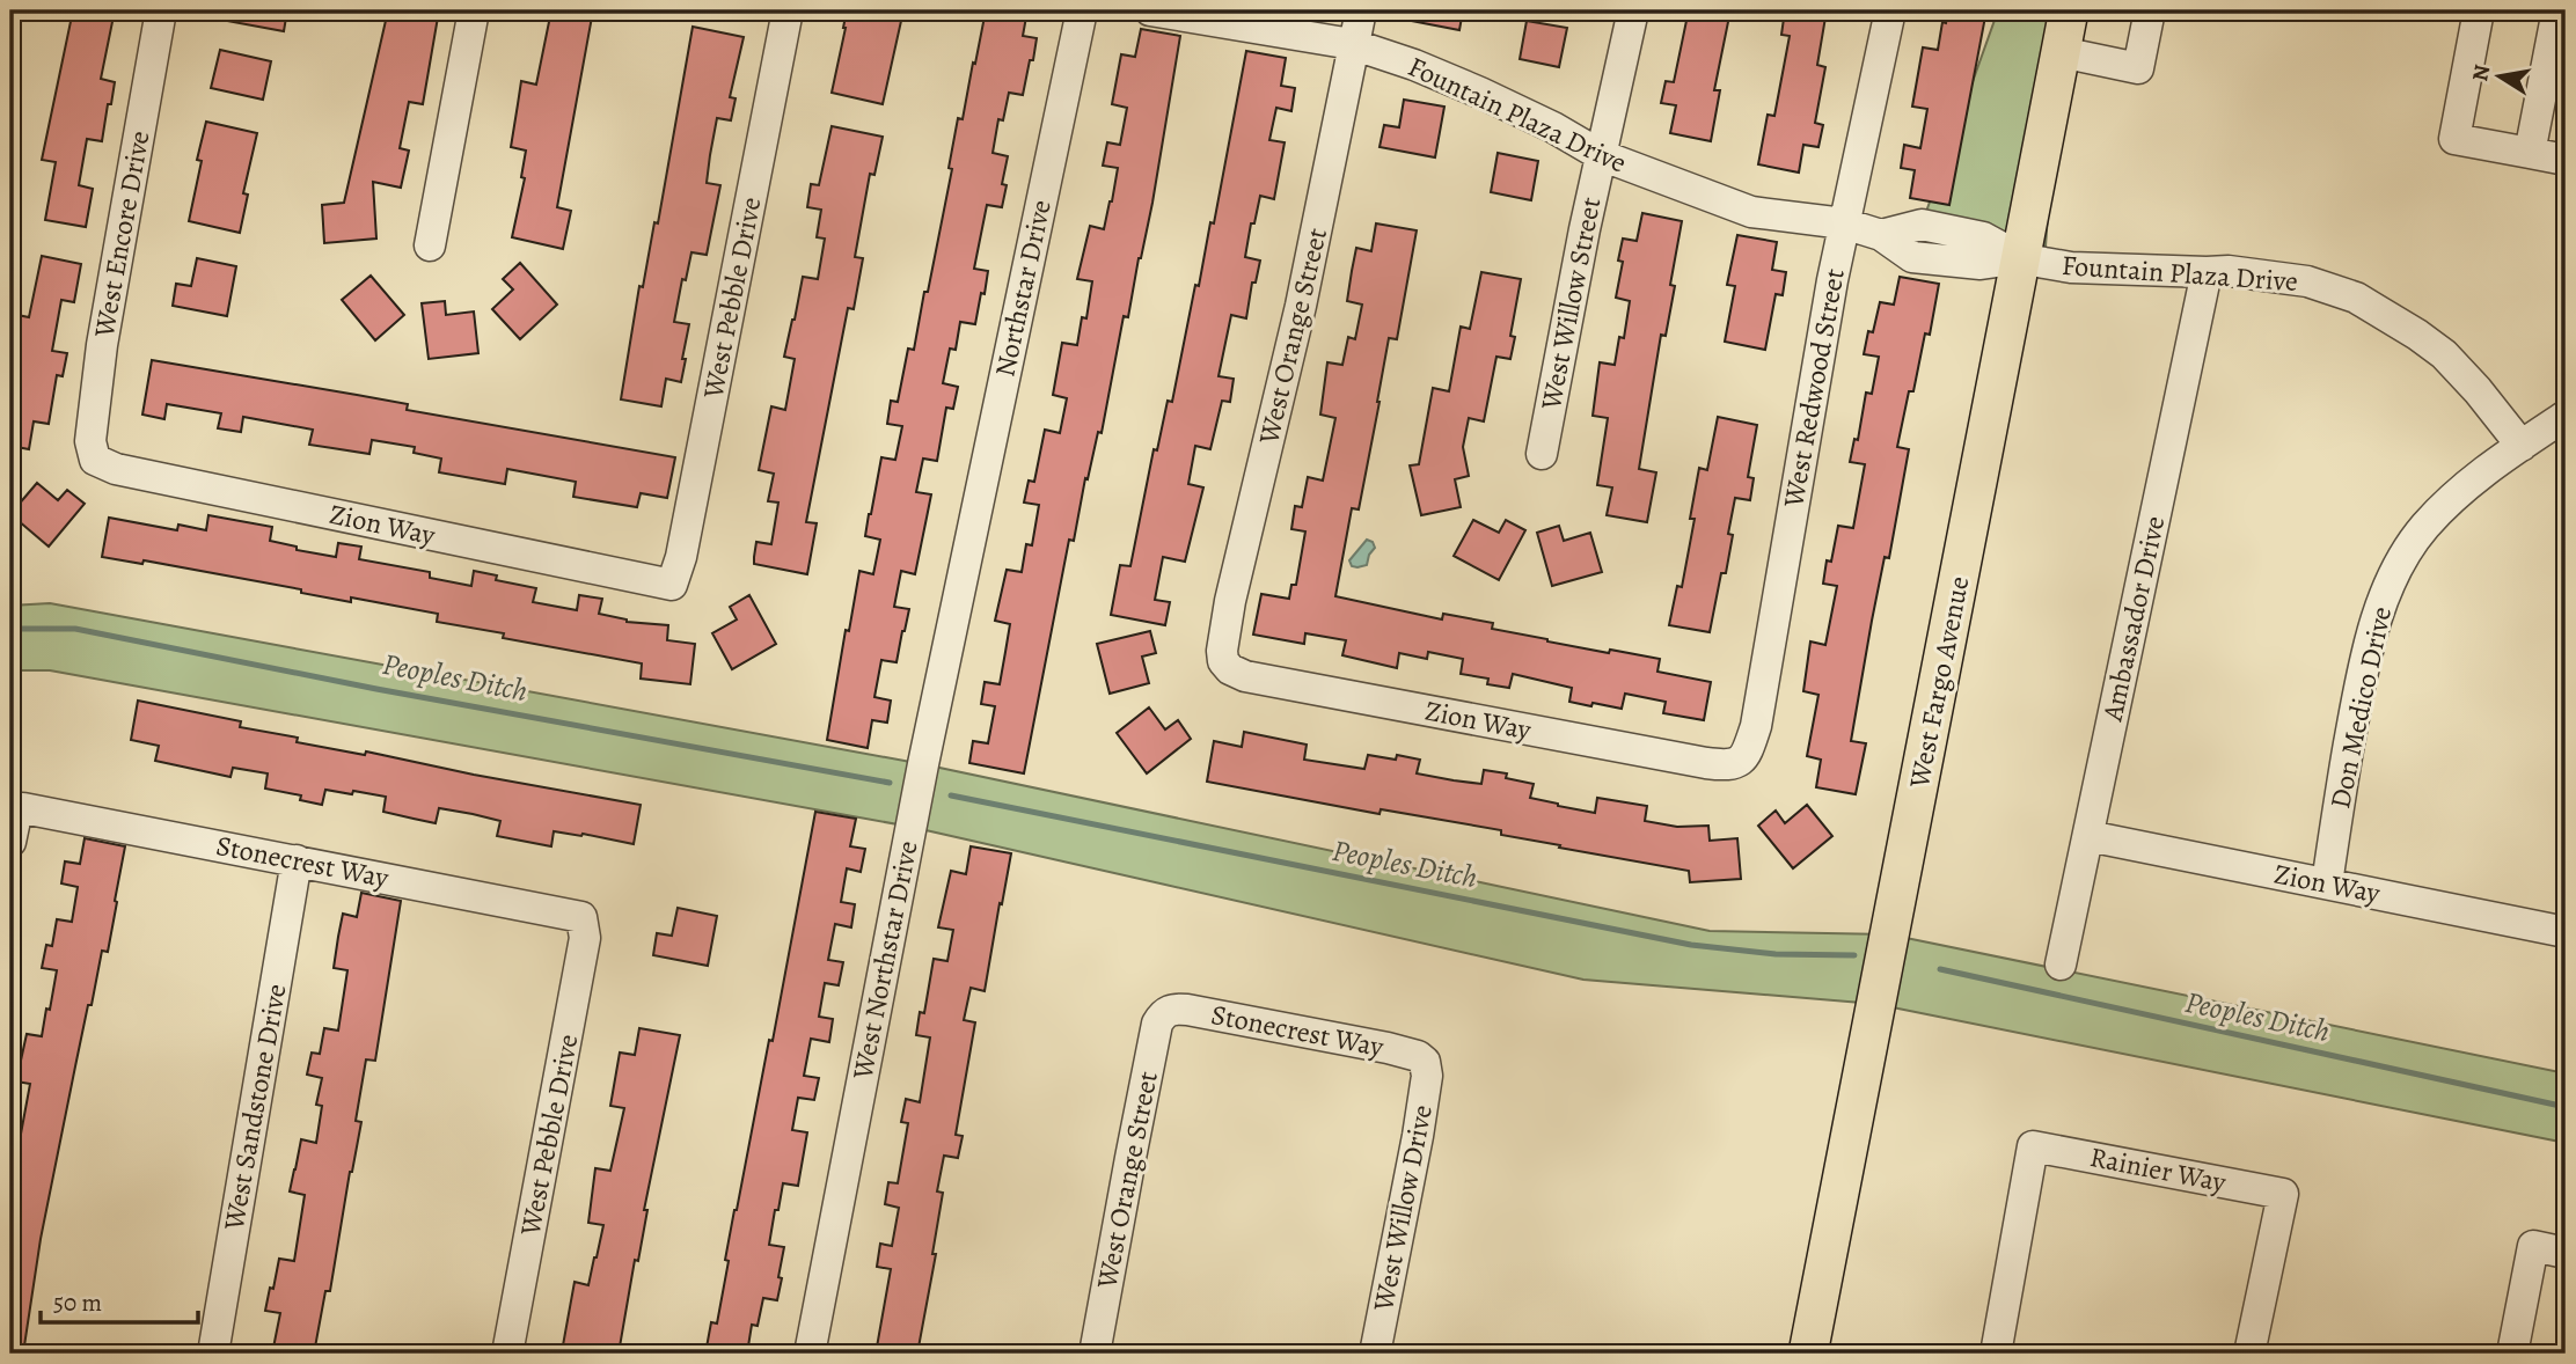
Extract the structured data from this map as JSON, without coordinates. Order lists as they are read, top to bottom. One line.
{"streets":{"main road":["West Fargo Avenue"],"street":["Fountain Plaza Drive","West Encore Drive","Northstar Drive","West Pebble Drive","West Willow Street","West Orange Street","West Redwood Street","Zion Way","Ambassador Drive","Don Medico Drive","Stonecrest Way","West Northstar Drive","West Sandstone Drive","Rainier Way","West Willow Drive"]},"crossings":[["Fountain Plaza Drive","West Willow Street"],["Fountain Plaza Drive","West Orange Street"],["Fountain Plaza Drive","West Redwood Street"],["Fountain Plaza Drive","Ambassador Drive"],["Fountain Plaza Drive","West Fargo Avenue"],["Fountain Plaza Drive","Don Medico Drive"],["West Encore Drive","Zion Way"],["Northstar Drive","West Northstar Drive"],["West Pebble Drive","Zion Way"],["West Pebble Drive","Stonecrest Way"],["West Orange Street","Zion Way"],["West Orange Street","Stonecrest Way"],["West Redwood Street","Zion Way"],["Zion Way","Ambassador Drive"],["Zion Way","Don Medico Drive"],["Stonecrest Way","West Sandstone Drive"],["Stonecrest Way","West Willow Drive"]],"water":["Peoples Ditch"],"scale_bar":"50 m","north":"left"}
